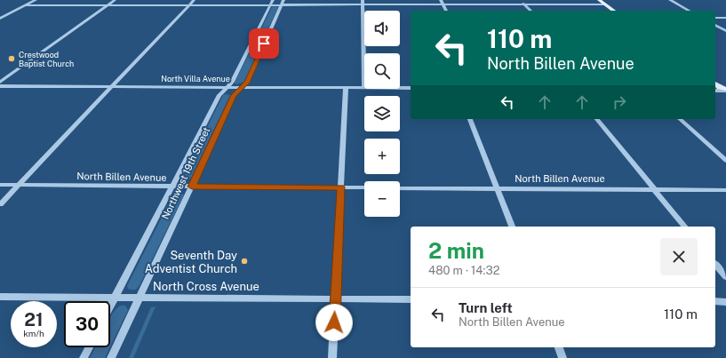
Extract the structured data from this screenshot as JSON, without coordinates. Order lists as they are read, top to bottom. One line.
{"streets":{"street":["North Villa Avenue","Northwest 19th Street","North Billen Avenue","North Cross Avenue"]},"crossings":[["North Villa Avenue","Northwest 19th Street"],["Northwest 19th Street","North Billen Avenue"],["Northwest 19th Street","North Cross Avenue"]],"places":["Crestwood Baptist Church","Seventh Day Adventist Church"],"page":{"map_buttons":["+","−"],"turn":["110 m","North Billen Avenue"],"heading":["2 min","480 m · 14:32"],"list":[{"name":"Turn left","note":"North Billen Avenue","value":"110 m"}],"speed":"21 km/h","limit":"30"}}
